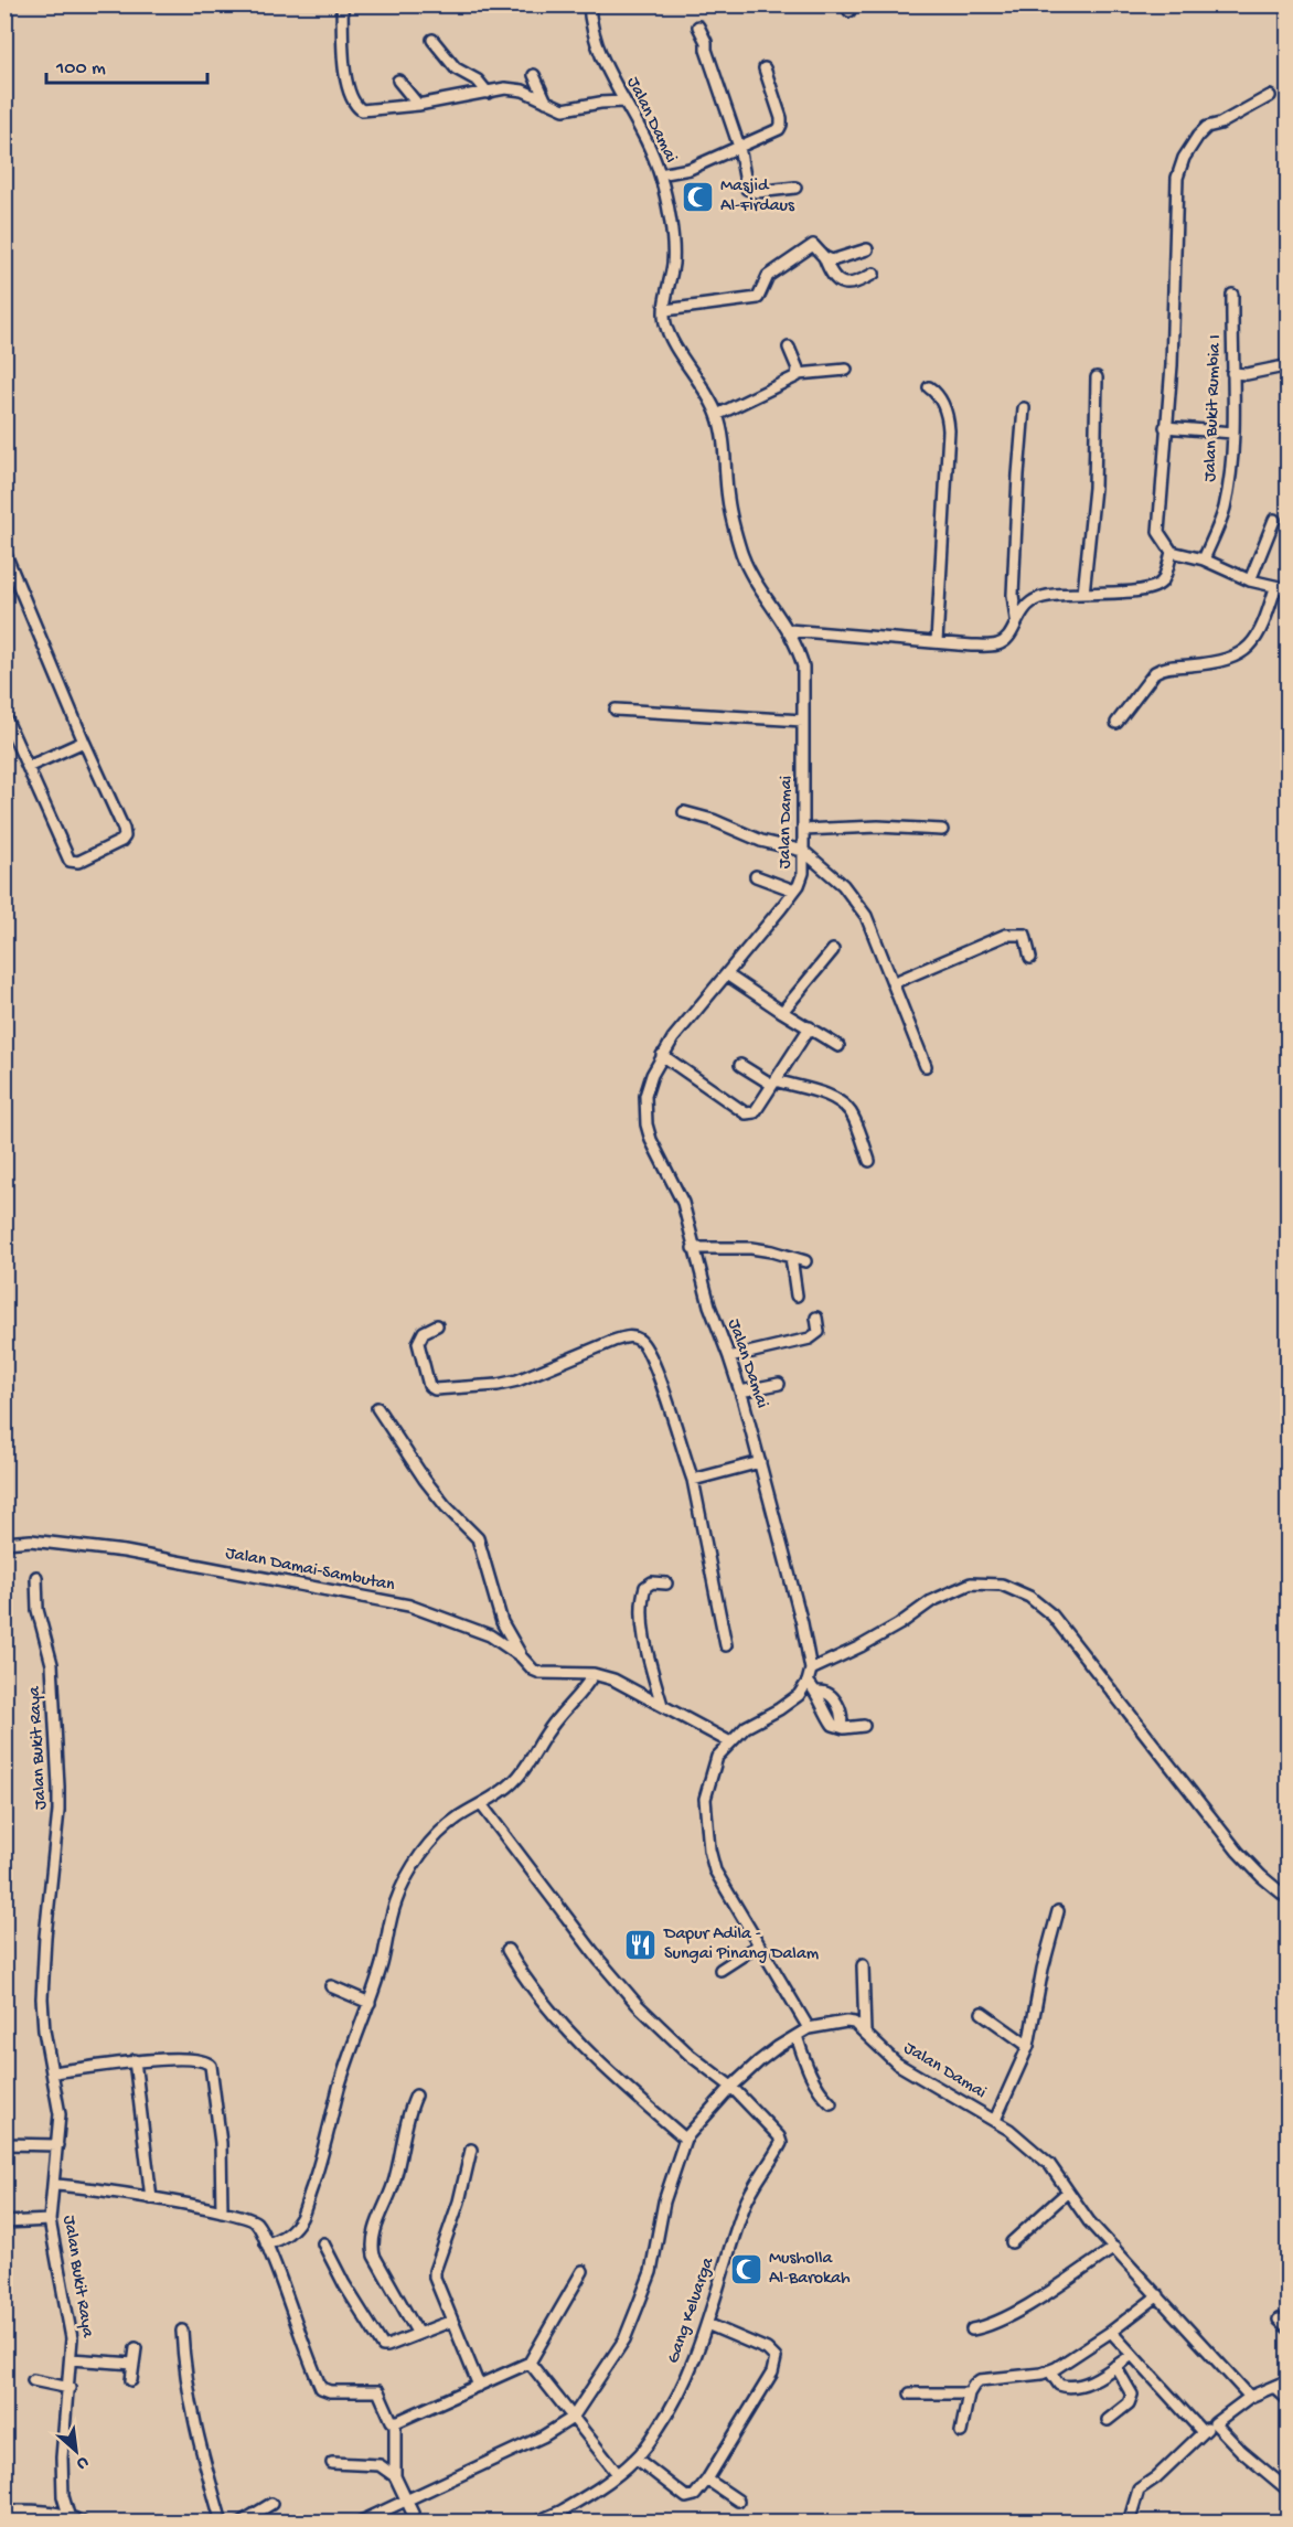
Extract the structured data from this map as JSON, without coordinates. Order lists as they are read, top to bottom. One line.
{"streets":{"street":["Jalan Damai","Jalan Bukit Rumbia I","Jalan Damai-Sambutan","Jalan Bukit Raya","Gang Keluarga"]},"places":{"mosque":["Masjid Al-Firdaus","Musholla Al-Barokah"],"restaurant":["Dapur Adila - Sungai Pinang Dalam"]},"scale_bar":"100 m","north":"bottom right"}
